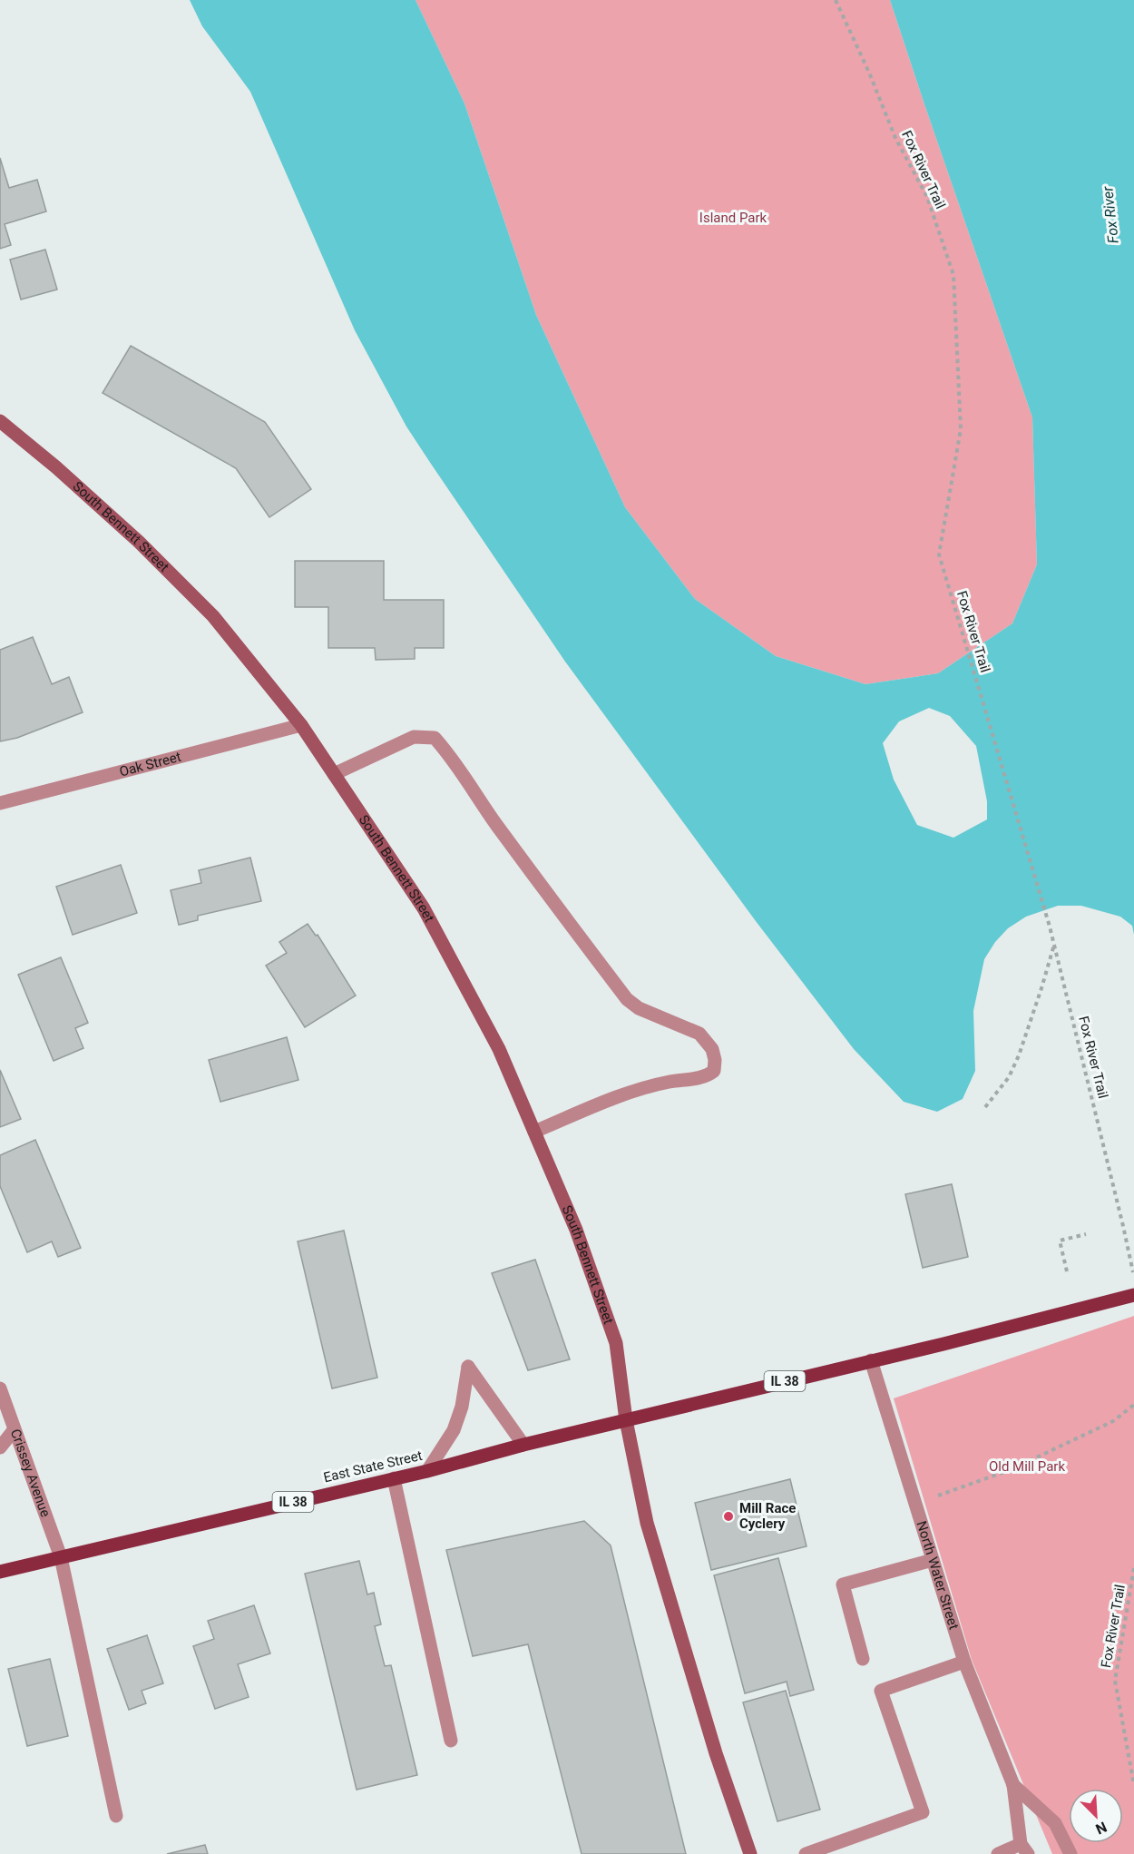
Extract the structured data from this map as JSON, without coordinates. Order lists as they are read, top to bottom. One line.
{"streets":{"main road":["South Bennett Street","IL 38","East State Street"],"street":["Oak Street","Crissey Avenue","North Water Street"],"path":["Fox River Trail"]},"crossings":[["South Bennett Street","Oak Street"],["South Bennett Street","IL 38"],["South Bennett Street","East State Street"],["IL 38","East State Street"],["IL 38","North Water Street"],["East State Street","Crissey Avenue"]],"water":["Fox River"],"parks":["Island Park","Old Mill Park"],"places":["Mill Race Cyclery"],"north":"bottom right"}
